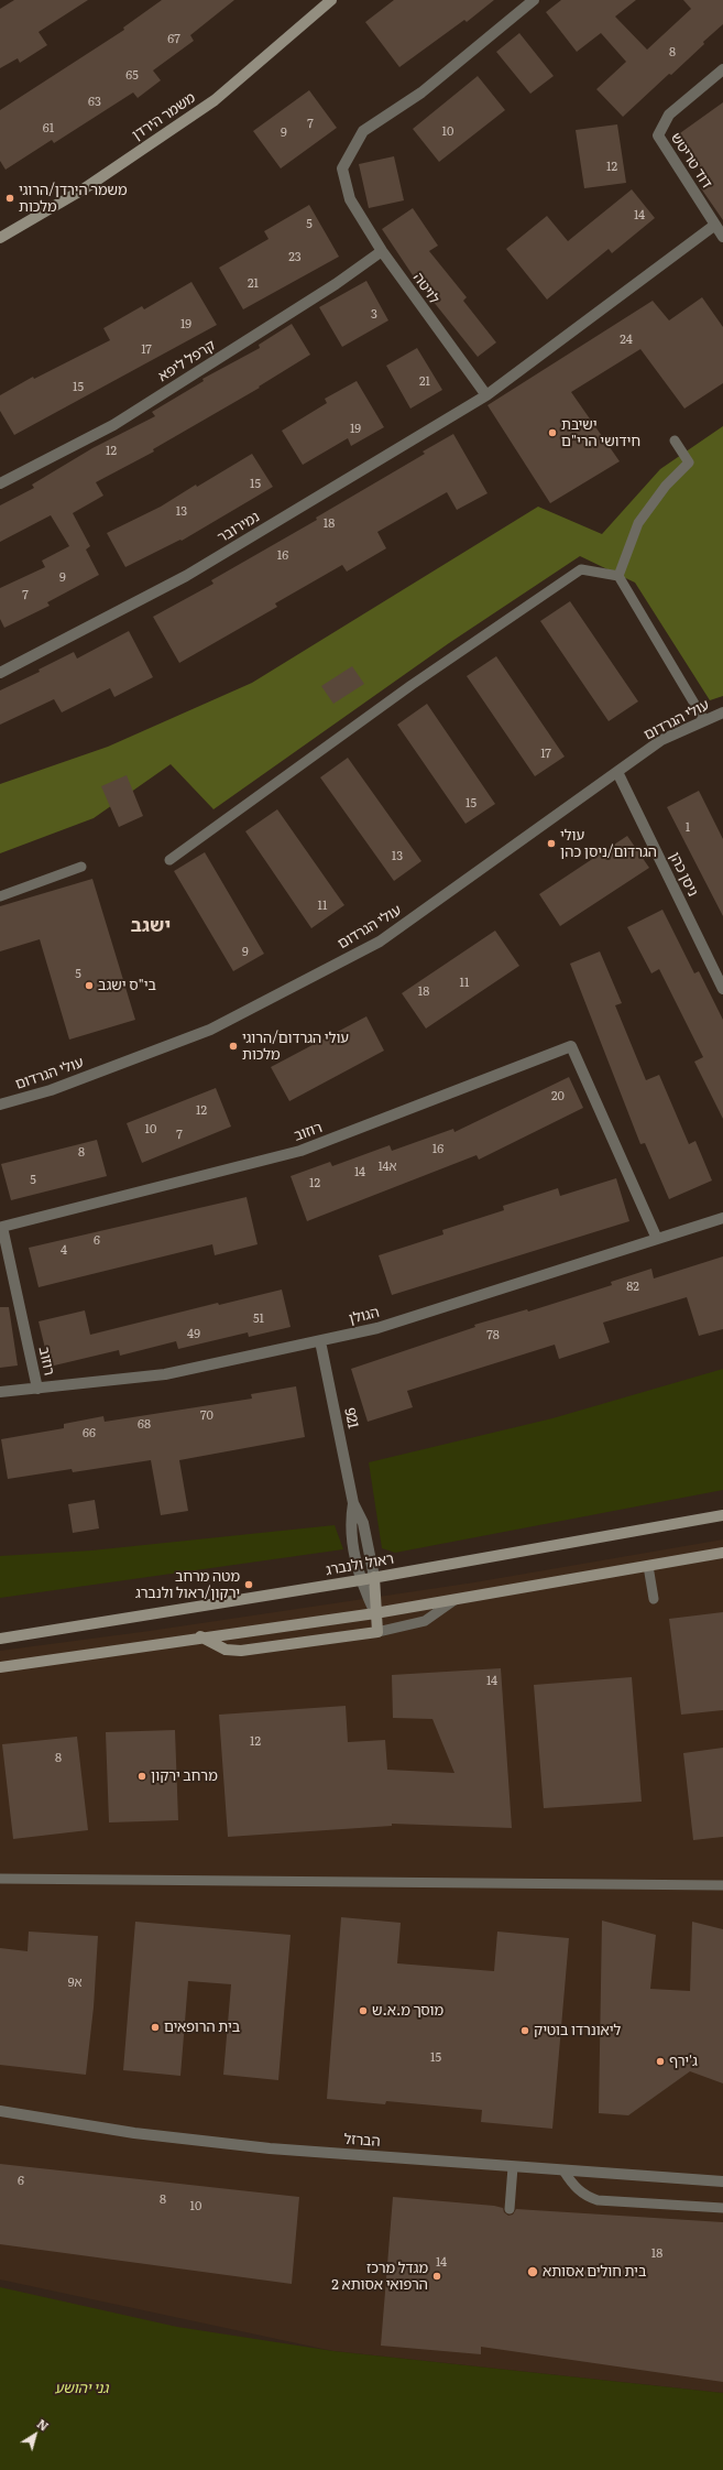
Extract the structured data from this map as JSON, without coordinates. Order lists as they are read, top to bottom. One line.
{"streets":{"street":["משמר הירדן","דוד טריטש","לויטה","קרפל ליפא","נמירובר","עולי הגרדום","ניסן כהן","רוזוב","הגולן","921","ראול ולנברג","הברזל"]},"crossings":[["לויטה","קרפל ליפא"],["לויטה","נמירובר"],["עולי הגרדום","ניסן כהן"],["רוזוב","הגולן"],["הגולן","921"],["921","ראול ולנברג"]],"districts":["ישגב"],"parks":["גני יהושע"],"places":["משמר הירדן/הרוגי מלכות","ישיבת חידושי הרי\"ם","עולי הגרדום/ניסן כהן","בי\"ס ישגב","עולי הגרדום/הרוגי מלכות","מטה מרחב ירקון/ראול ולנברג","מרחב ירקון","מוסך מ.א.ש","בית הרופאים","ליאונרדו בוטיק","ג'ירף","בית חולים אסותא","מגדל מרכז הרפואי אסותא 2"],"house_numbers":["67","8","65","63","7","61","10","9","12","14","5","23","21","3","19","24","17","21","15","19","12","15","13","18","16","9","7","17","15","1","13","11","9","5","11","18","20","12","10","7","16","8","14א","14","5","12","6","4","82","51","49","78","70","68","66","14","12","8","9א","15","6","8","10","18","14"],"north":"top right"}
